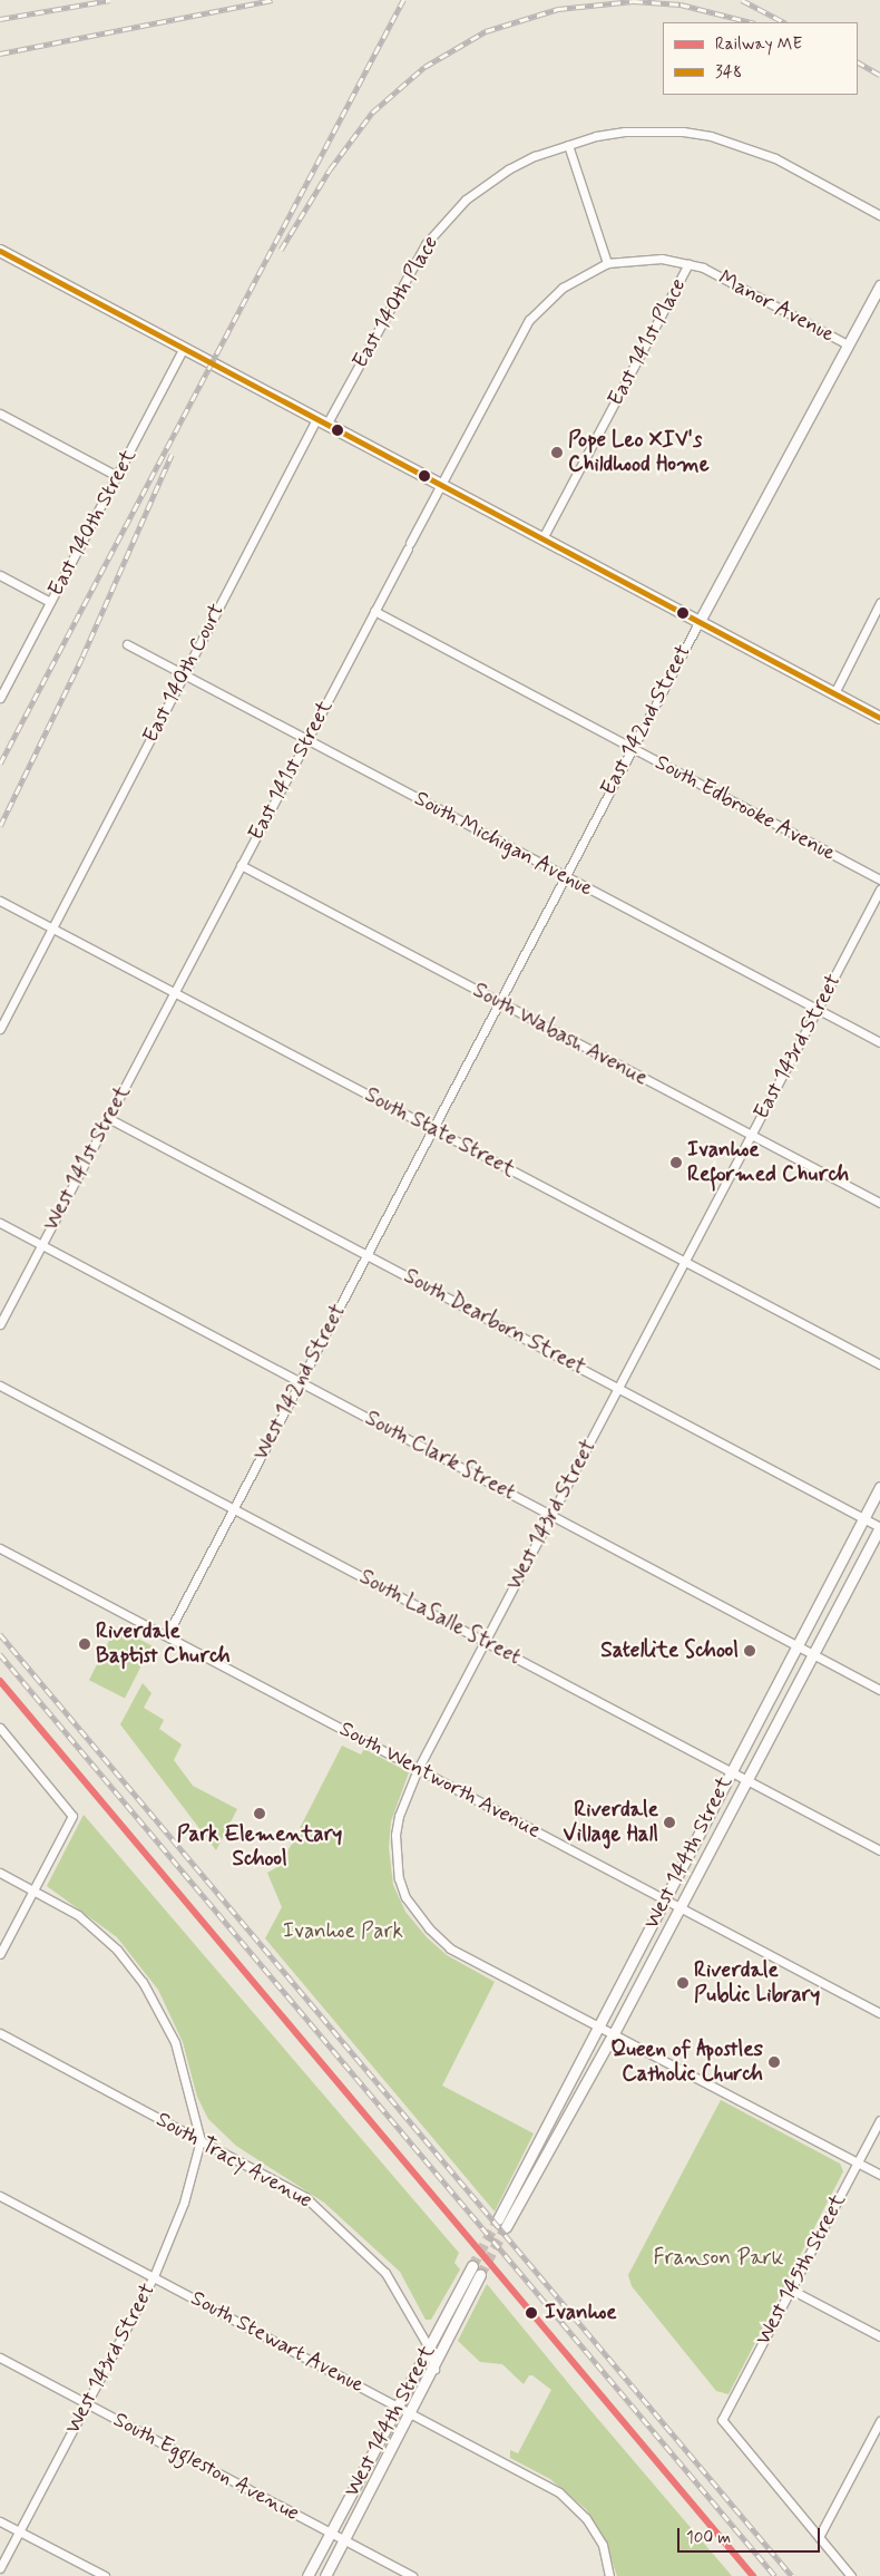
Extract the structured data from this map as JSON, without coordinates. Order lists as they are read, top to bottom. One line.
{"streets":{"street":["East 140th Place","Manor Avenue","East 141st Place","East 140th Street","East 140th Court","East 142nd Street","East 141st Street","South Edbrooke Avenue","South Michigan Avenue","South Wabash Avenue","East 143rd Street","South State Street","West 141st Street","South Dearborn Street","West 142nd Street","South Clark Street","West 143rd Street","South LaSalle Street","South Wentworth Avenue","West 144th Street","South Tracy Avenue","West 145th Street","South Stewart Avenue","South Eggleston Avenue"]},"crossings":[["East 140th Place","East 140th Court"],["Manor Avenue","East 141st Place"],["Manor Avenue","East 142nd Street"],["Manor Avenue","East 141st Street"],["East 140th Court","South Michigan Avenue"],["East 140th Court","South State Street"],["East 142nd Street","South Edbrooke Avenue"],["East 142nd Street","South Michigan Avenue"],["East 142nd Street","South Wabash Avenue"],["East 142nd Street","South State Street"],["East 142nd Street","West 142nd Street"],["East 141st Street","South Edbrooke Avenue"],["East 141st Street","South Michigan Avenue"],["East 141st Street","South Wabash Avenue"],["East 141st Street","South State Street"],["East 141st Street","West 141st Street"],["South Michigan Avenue","East 143rd Street"],["South Wabash Avenue","East 143rd Street"],["East 143rd Street","South State Street"],["East 143rd Street","West 143rd Street"],["South State Street","West 141st Street"],["South State Street","West 142nd Street"],["South State Street","West 143rd Street"],["West 141st Street","South Dearborn Street"],["West 141st Street","South Clark Street"],["South Dearborn Street","West 142nd Street"],["South Dearborn Street","West 143rd Street"],["South Dearborn Street","West 144th Street"],["West 142nd Street","South Clark Street"],["West 142nd Street","South LaSalle Street"],["West 142nd Street","South Wentworth Avenue"],["South Clark Street","West 143rd Street"],["South Clark Street","West 144th Street"],["West 143rd Street","South LaSalle Street"],["West 143rd Street","South Wentworth Avenue"],["West 143rd Street","West 144th Street"],["West 143rd Street","South Tracy Avenue"],["West 143rd Street","West 145th Street"],["West 143rd Street","South Stewart Avenue"],["West 143rd Street","South Eggleston Avenue"],["South LaSalle Street","West 144th Street"],["South Wentworth Avenue","West 144th Street"],["West 144th Street","South Tracy Avenue"],["West 144th Street","South Stewart Avenue"],["West 144th Street","South Eggleston Avenue"]],"parks":["Ivanhoe Park","Franson Park"],"places":["Pope Leo XIV's Childhood Home","Ivanhoe Reformed Church","Riverdale Baptist Church","Satellite School","Park Elementary School","Riverdale Village Hall","Riverdale Public Library","Queen of Apostles Catholic Church","Ivanhoe"],"lines":["transit line 348","rail line ME"],"legend":["Railway ME","348"],"scale_bar":"100 m"}
